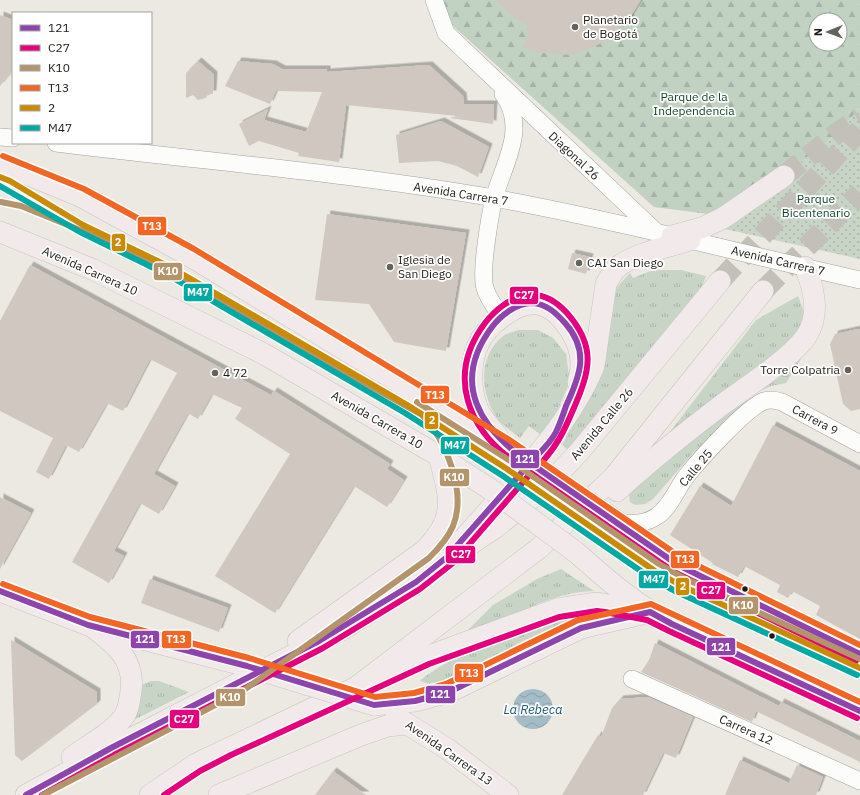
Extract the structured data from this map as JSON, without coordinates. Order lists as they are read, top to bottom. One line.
{"streets":{"main road":["Avenida Carrera 10","Avenida Calle 26","Avenida Carrera 13"],"street":["Diagonal 26","Avenida Carrera 7","Carrera 9","Calle 25","Carrera 12"]},"crossings":[["Diagonal 26","Avenida Carrera 7"],["Carrera 9","Calle 25"],["Avenida Calle 26","Avenida Carrera 13"]],"water":["La Rebeca"],"parks":["Parque de la Independencia","Parque Bicentenario"],"places":["Planetario de Bogotá","CAI San Diego","Iglesia de San Diego","Torre Colpatria","4 72"],"lines":["transit line T13","transit line 2","transit line M47","transit line K10","transit line C27","transit line 121"],"legend":["121","C27","K10","T13","2","M47"],"north":"left"}
